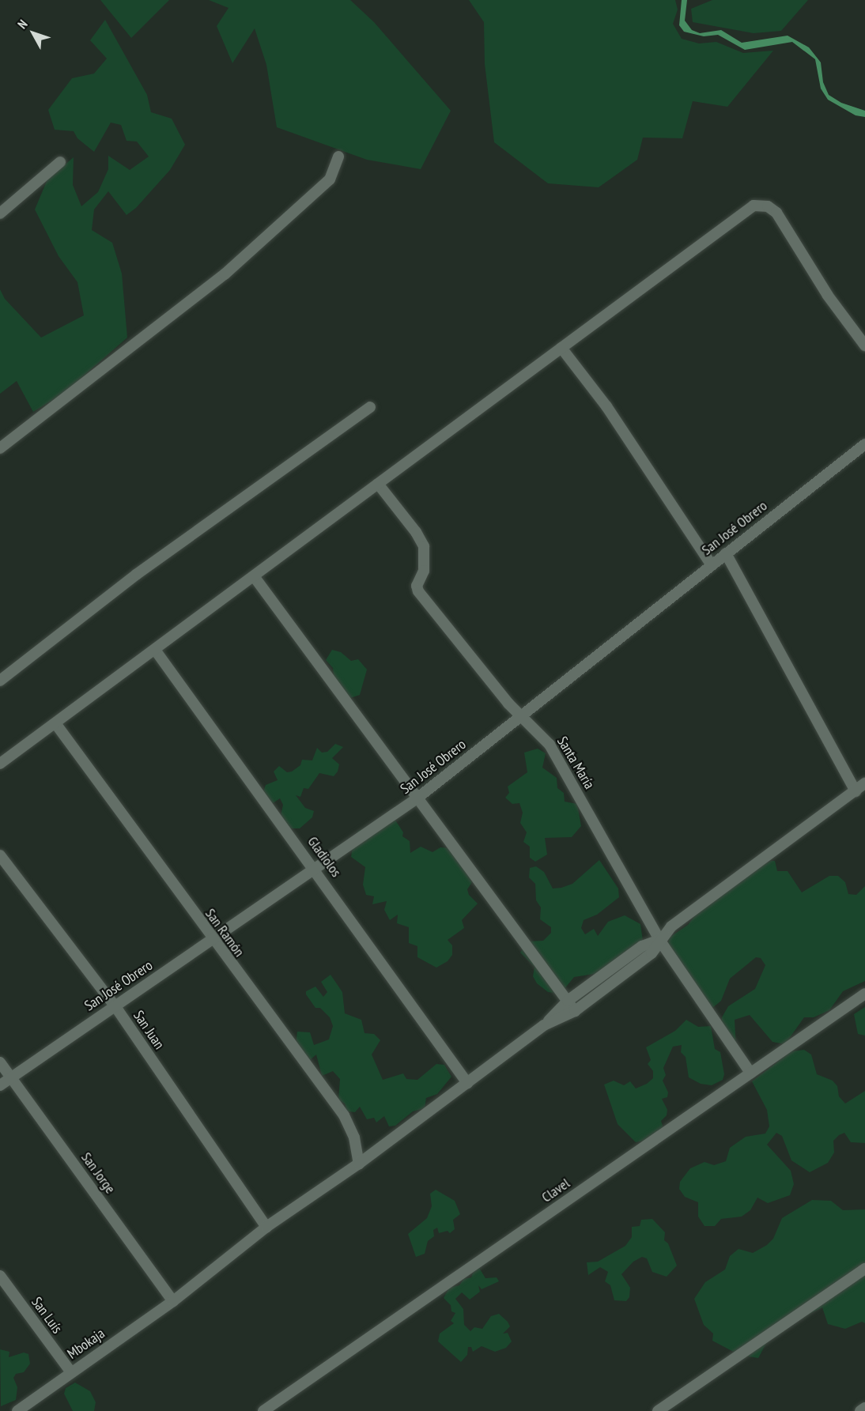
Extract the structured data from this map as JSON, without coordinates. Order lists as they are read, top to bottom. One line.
{"streets":{"street":["San José Obrero","Santa María","Gladiolos","San Ramón","San Juan","San Jorge","Clavel","San Luís","Mbokaja"]},"crossings":[["San José Obrero","Santa María"],["San José Obrero","Gladiolos"],["San José Obrero","San Ramón"],["San José Obrero","San Juan"],["San José Obrero","San Jorge"],["Santa María","Clavel"],["Gladiolos","Mbokaja"],["San Ramón","Mbokaja"],["San Juan","Mbokaja"],["San Jorge","Mbokaja"],["San Luís","Mbokaja"]],"north":"top left"}
